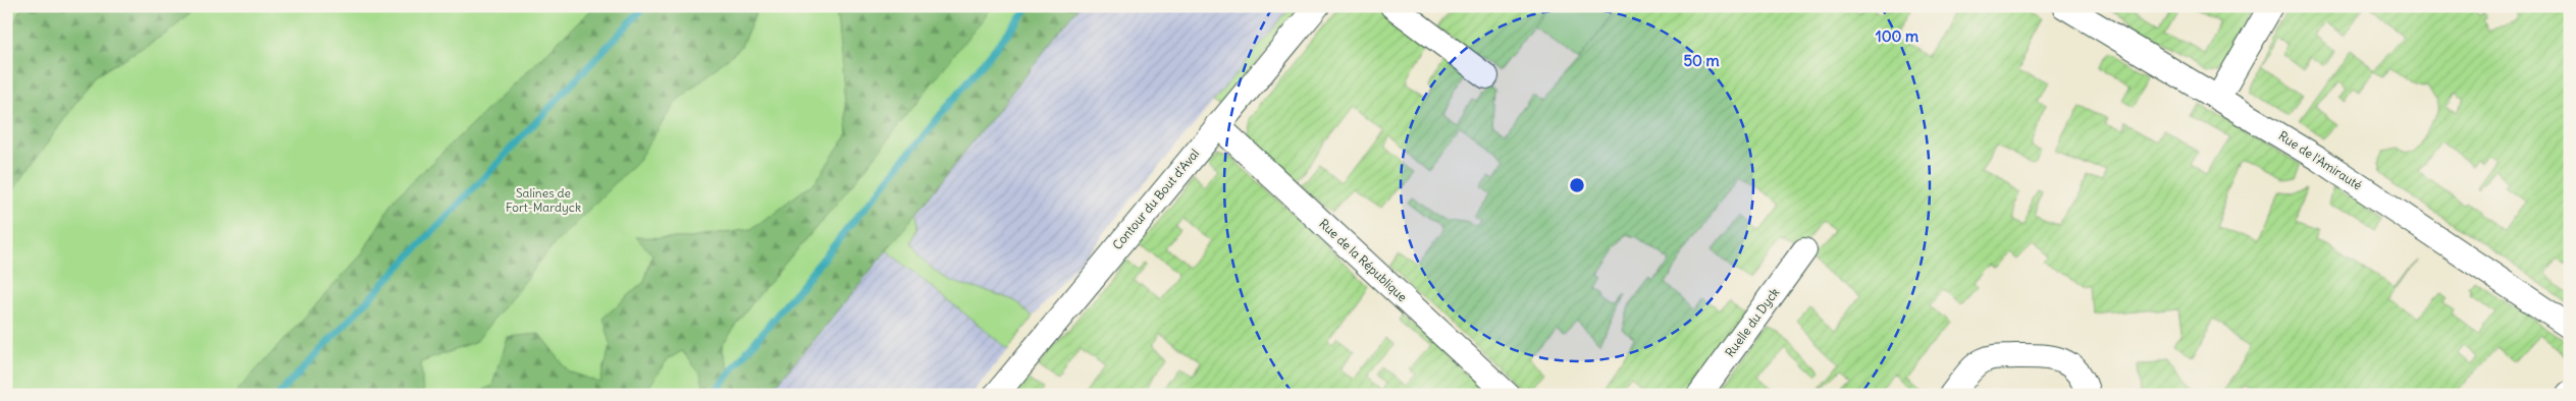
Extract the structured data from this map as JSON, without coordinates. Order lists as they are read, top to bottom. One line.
{"streets":{"street":["Rue de l'Amirauté","Contour du Bout d'Aval","Rue de la République","Ruelle du Dyck"]},"crossings":[["Contour du Bout d'Aval","Rue de la République"]],"parks":["Salines de Fort-Mardyck"],"rings":["100 m","50 m"]}
